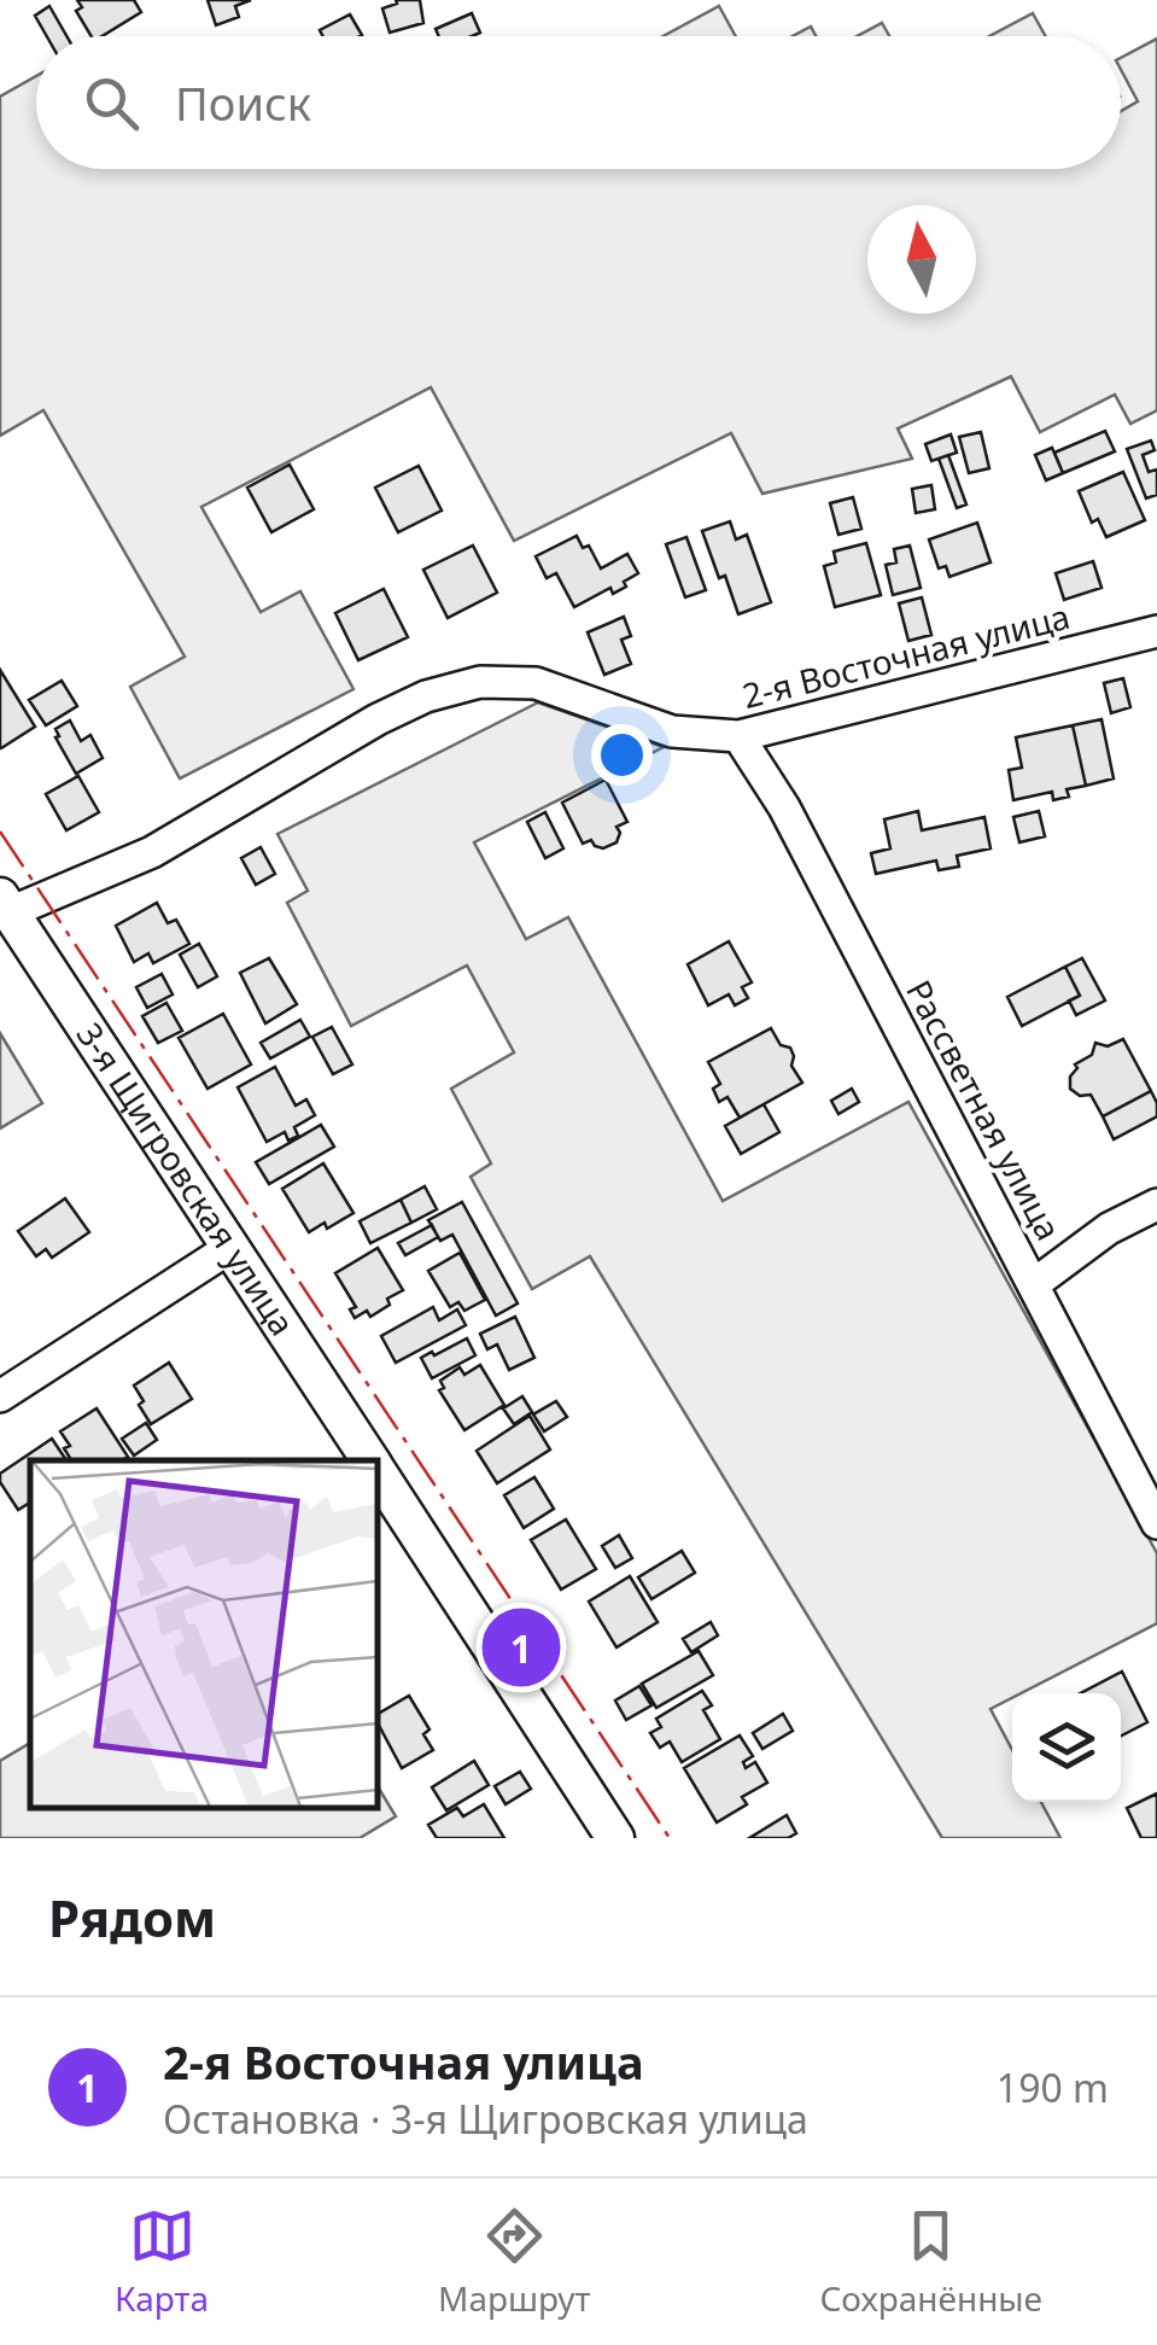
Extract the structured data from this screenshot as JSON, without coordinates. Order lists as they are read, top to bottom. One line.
{"streets":{"street":["2-я Восточная улица","Рассветная улица","3-я Щигровская улица"]},"crossings":[["2-я Восточная улица","Рассветная улица"],["2-я Восточная улица","3-я Щигровская улица"]],"north":"top","page":{"search":"Поиск","pins":"1","heading":"Рядом","list":[{"mark":"1","name":"2-я Восточная улица","note":"Остановка · 3-я Щигровская улица","value":"190 m"}],"nav":["Карта","Маршрут","Сохранённые"]}}
